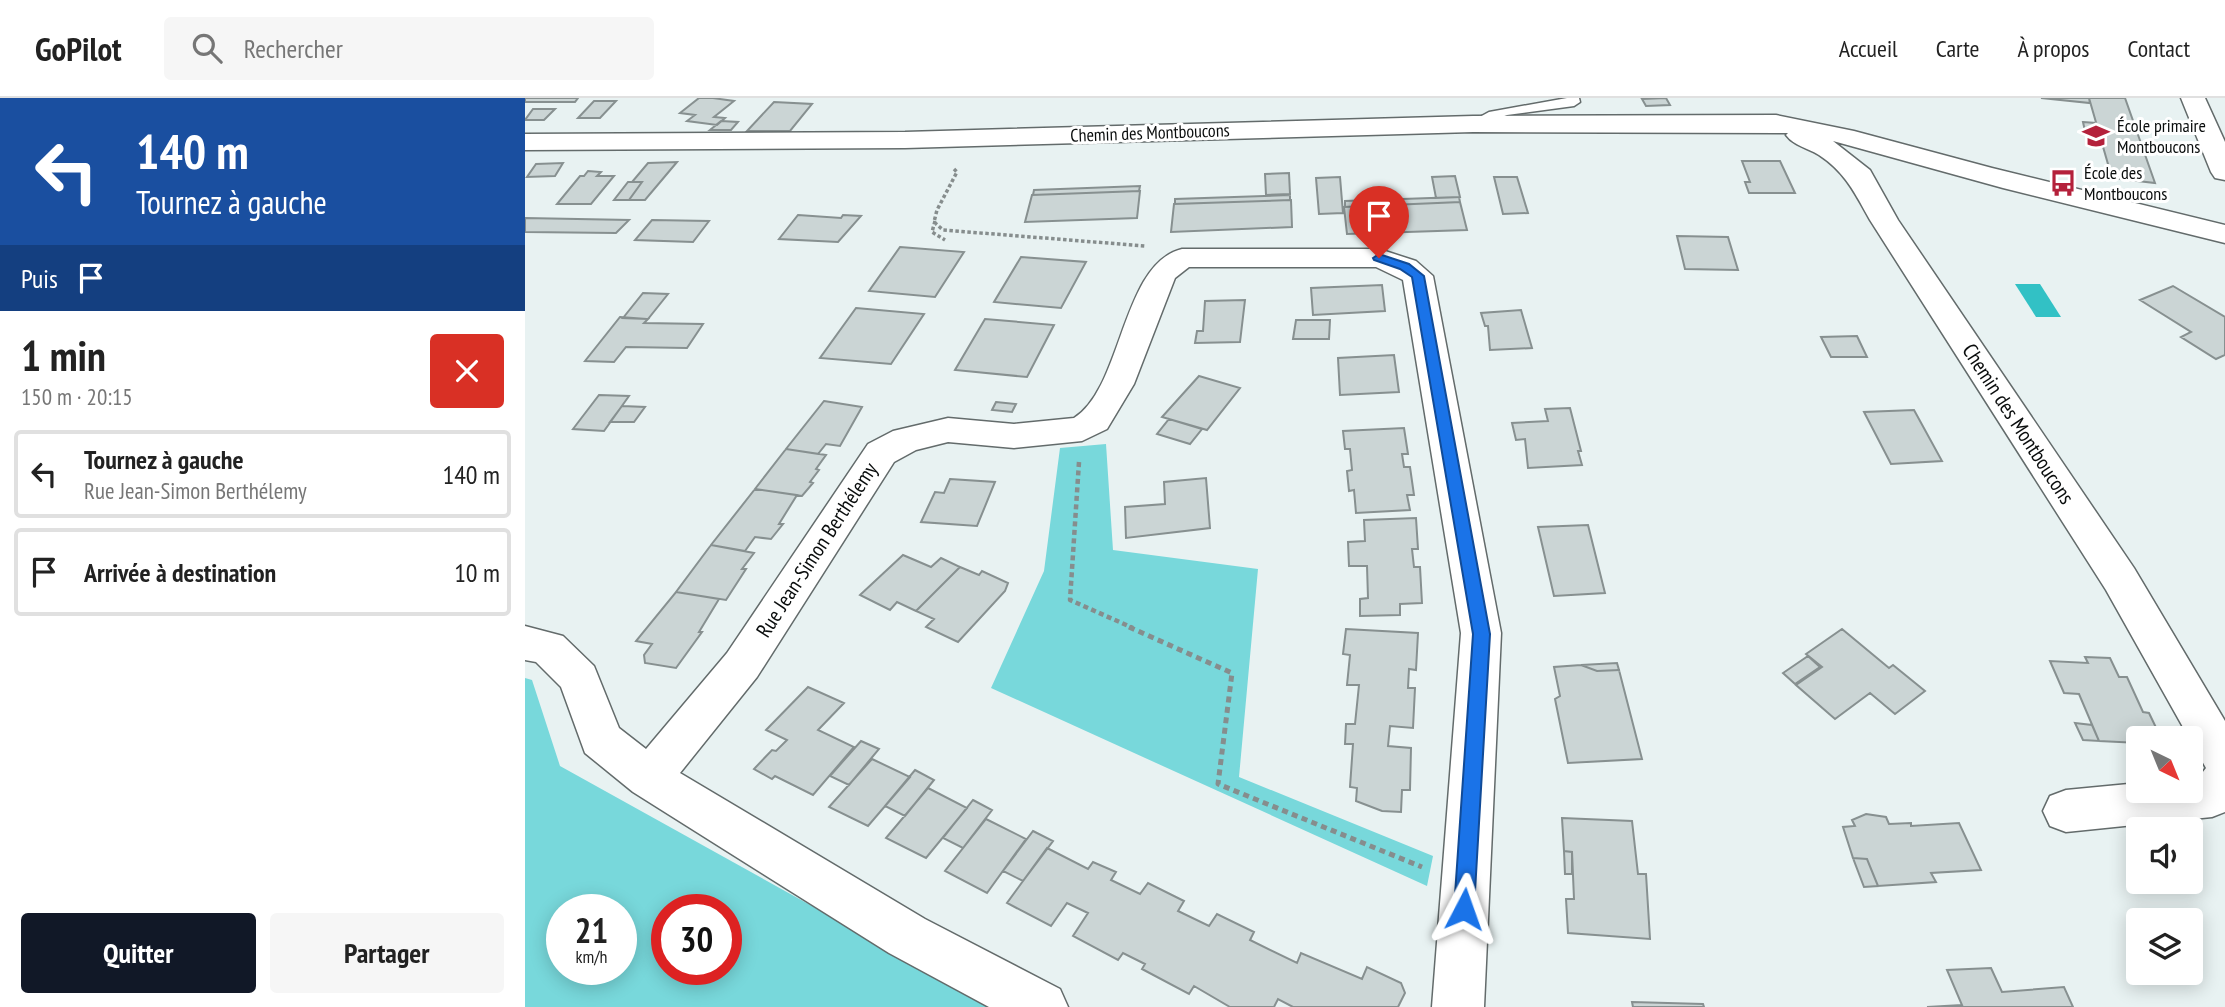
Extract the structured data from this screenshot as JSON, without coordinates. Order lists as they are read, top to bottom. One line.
{"streets":{"street":["Chemin des Montboucons","Rue Jean-Simon Berthélemy"]},"places":{"school or university":["École primaire Montboucons"],"bus stop":["École des Montboucons"]},"north":"bottom right","page":{"header":"GoPilot","search":"Rechercher","nav":["Accueil","Carte","À propos","Contact"],"turn":["140 m","Tournez à gauche"],"then":"Puis","heading":["1 min","150 m · 20:15"],"list":[{"name":"Tournez à gauche","note":"Rue Jean-Simon Berthélemy","value":"140 m"},{"name":"Arrivée à destination","value":"10 m"}],"speed":"21 km/h","limit":"30","buttons":["Quitter","Partager"]}}
